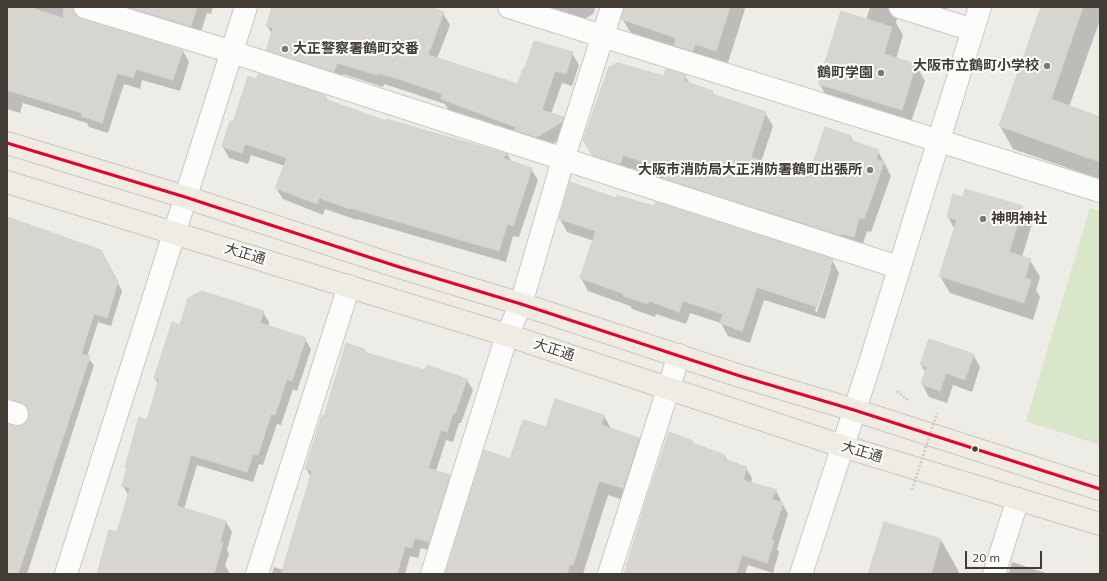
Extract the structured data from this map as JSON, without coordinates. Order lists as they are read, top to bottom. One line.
{"streets":{"main road":["大正通"]},"places":["大正警察署鶴町交番","大阪市立鶴町小学校","鶴町学園","大阪市消防局大正消防署鶴町出張所","神明神社"],"scale_bar":"20 m"}
